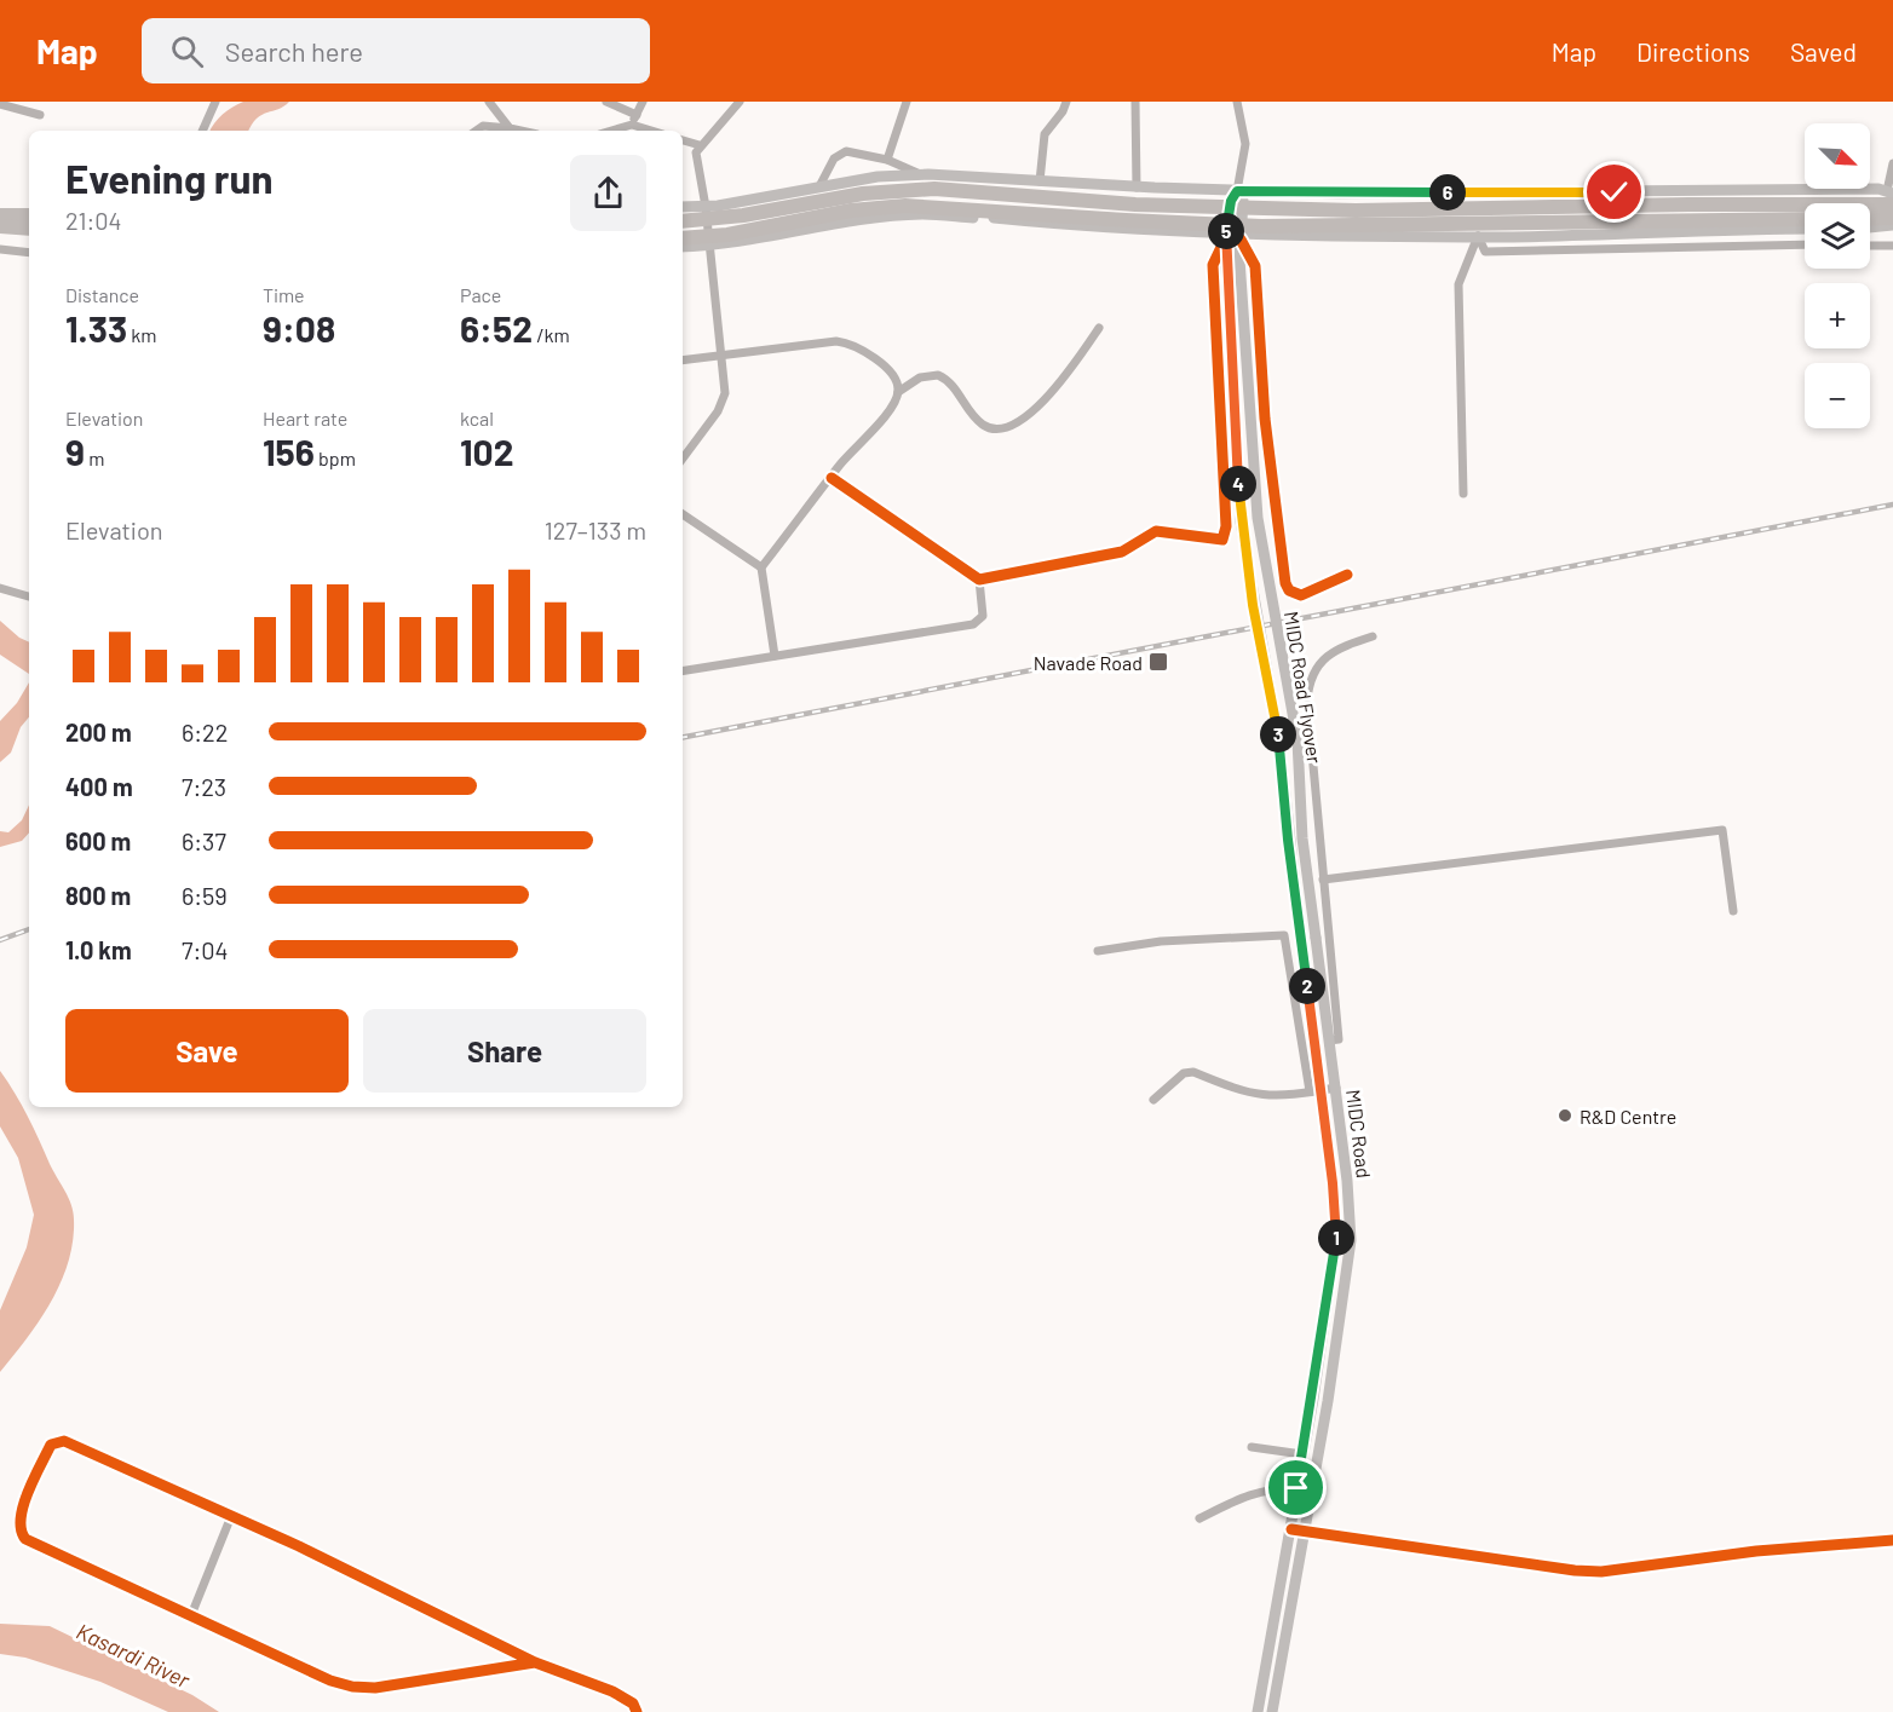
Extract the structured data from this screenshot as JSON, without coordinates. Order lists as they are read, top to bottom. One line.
{"streets":{"main road":["MIDC Road Flyover","MIDC Road"]},"crossings":[["MIDC Road Flyover","MIDC Road"]],"water":["Kasardi River"],"places":{"transit":["Navade Road"],"other":["R&D Centre"]},"north":"bottom right","page":{"header":"Map","search":"Search here","nav":["Map","Directions","Saved"],"map_buttons":["+","−"],"heading":["Evening run","21:04"],"pins":["6","5","4","3","2","1"],"stats":[["Distance","1.33 km"],["Time","9:08"],["Pace","6:52 /km"],["Elevation","9 m"],["Heart rate","156 bpm"],["kcal","102"]],"chart":["Elevation","127–133 m"],"list":[{"name":"200 m","note":"6:22"},{"name":"400 m","note":"7:23"},{"name":"600 m","note":"6:37"},{"name":"800 m","note":"6:59"},{"name":"1.0 km","note":"7:04"}],"buttons":["Save","Share"]}}
